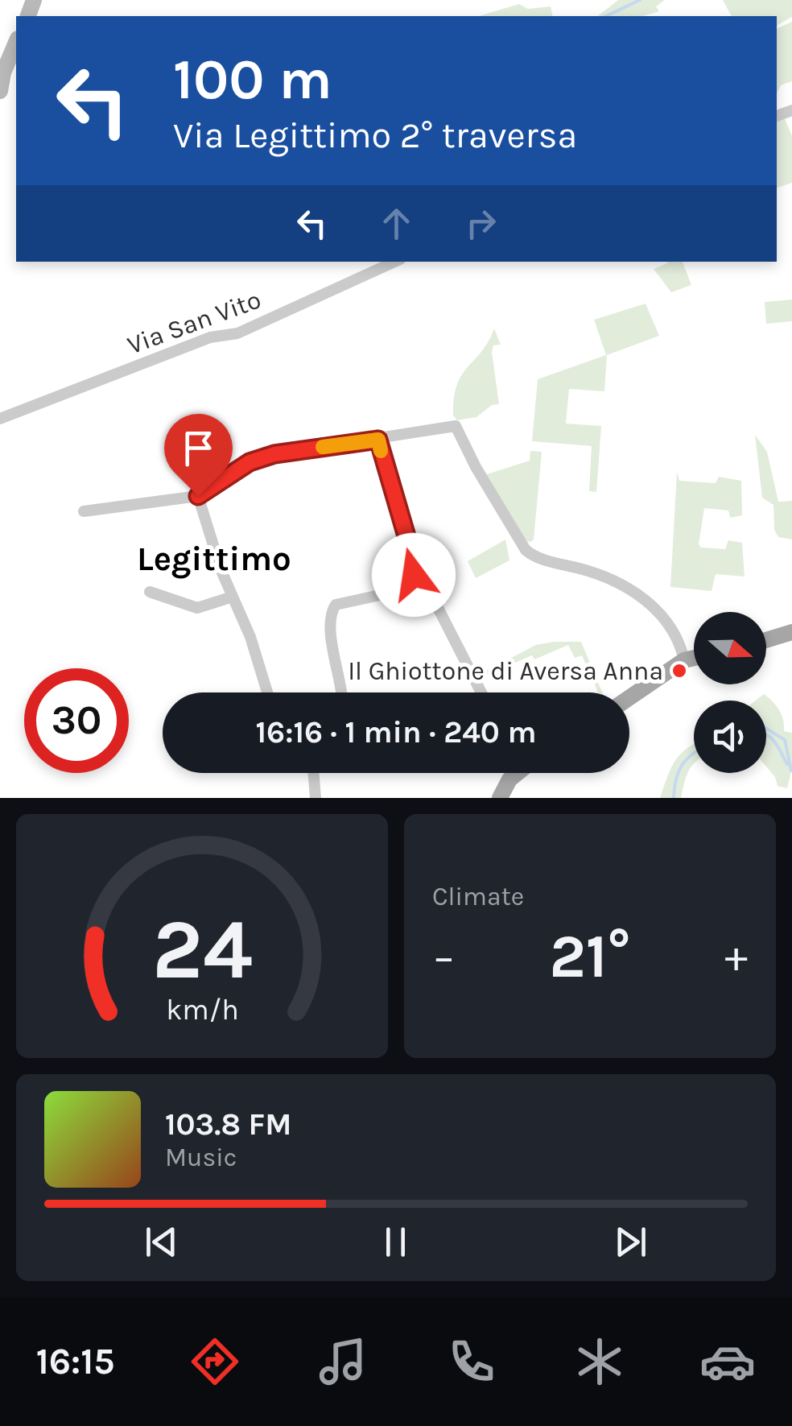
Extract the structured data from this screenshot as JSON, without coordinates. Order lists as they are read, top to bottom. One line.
{"streets":{"street":["Via San Vito"]},"districts":["Legittimo"],"places":["Il Ghiottone di Aversa Anna"],"north":"right","page":{"turn":["100 m","Via Legittimo 2° traversa"],"limit":"30","trip":"16:16 · 1 min · 240 m","tile":"Climate","heat":["−","21°","+"],"song":["103.8 FM","Music"],"tabs":"16:15","gauge":["24","km/h"]}}
